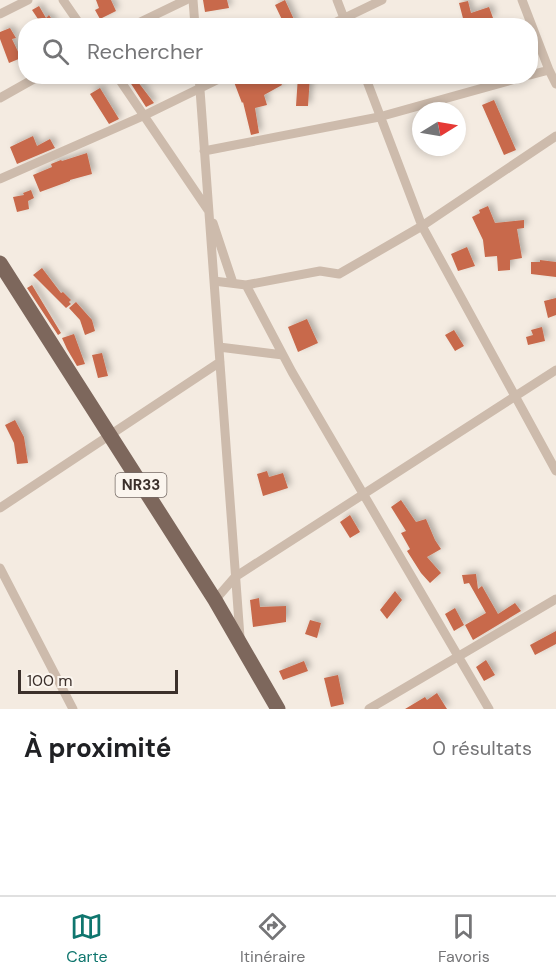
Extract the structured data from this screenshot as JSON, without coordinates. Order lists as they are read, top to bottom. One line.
{"streets":{"main road":["NR33"]},"scale_bar":"100 m","north":"right","page":{"search":"Rechercher","scale":"100 m","heading":["À proximité","0 résultats"],"nav":["Carte","Itinéraire","Favoris"]}}
